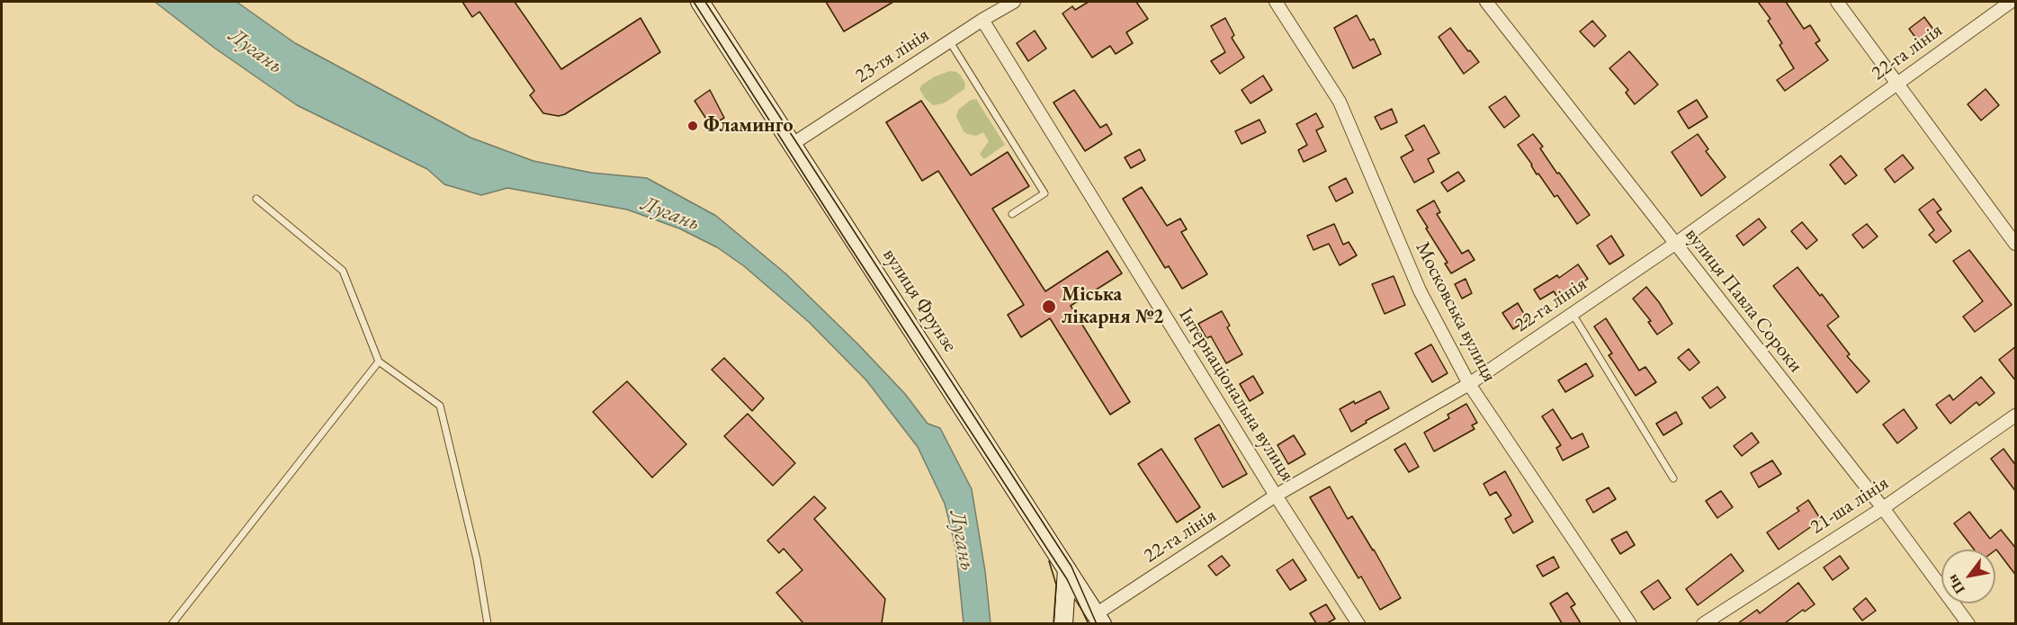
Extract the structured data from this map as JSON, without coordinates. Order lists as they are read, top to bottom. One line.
{"streets":{"street":["22-га лінія","23-тя лінія","вулиця Фрунзе","вулиця Павла Сороки","Московська вулиця","Інтернаціональна вулиця","21-ша лінія"]},"crossings":[["22-га лінія","вулиця Фрунзе"],["22-га лінія","вулиця Павла Сороки"],["22-га лінія","Московська вулиця"],["22-га лінія","Інтернаціональна вулиця"],["23-тя лінія","вулиця Фрунзе"],["23-тя лінія","Інтернаціональна вулиця"],["вулиця Павла Сороки","21-ша лінія"]],"water":["Лугань"],"places":["Фламинго","Міська лікарня №2"],"north":"bottom left"}
